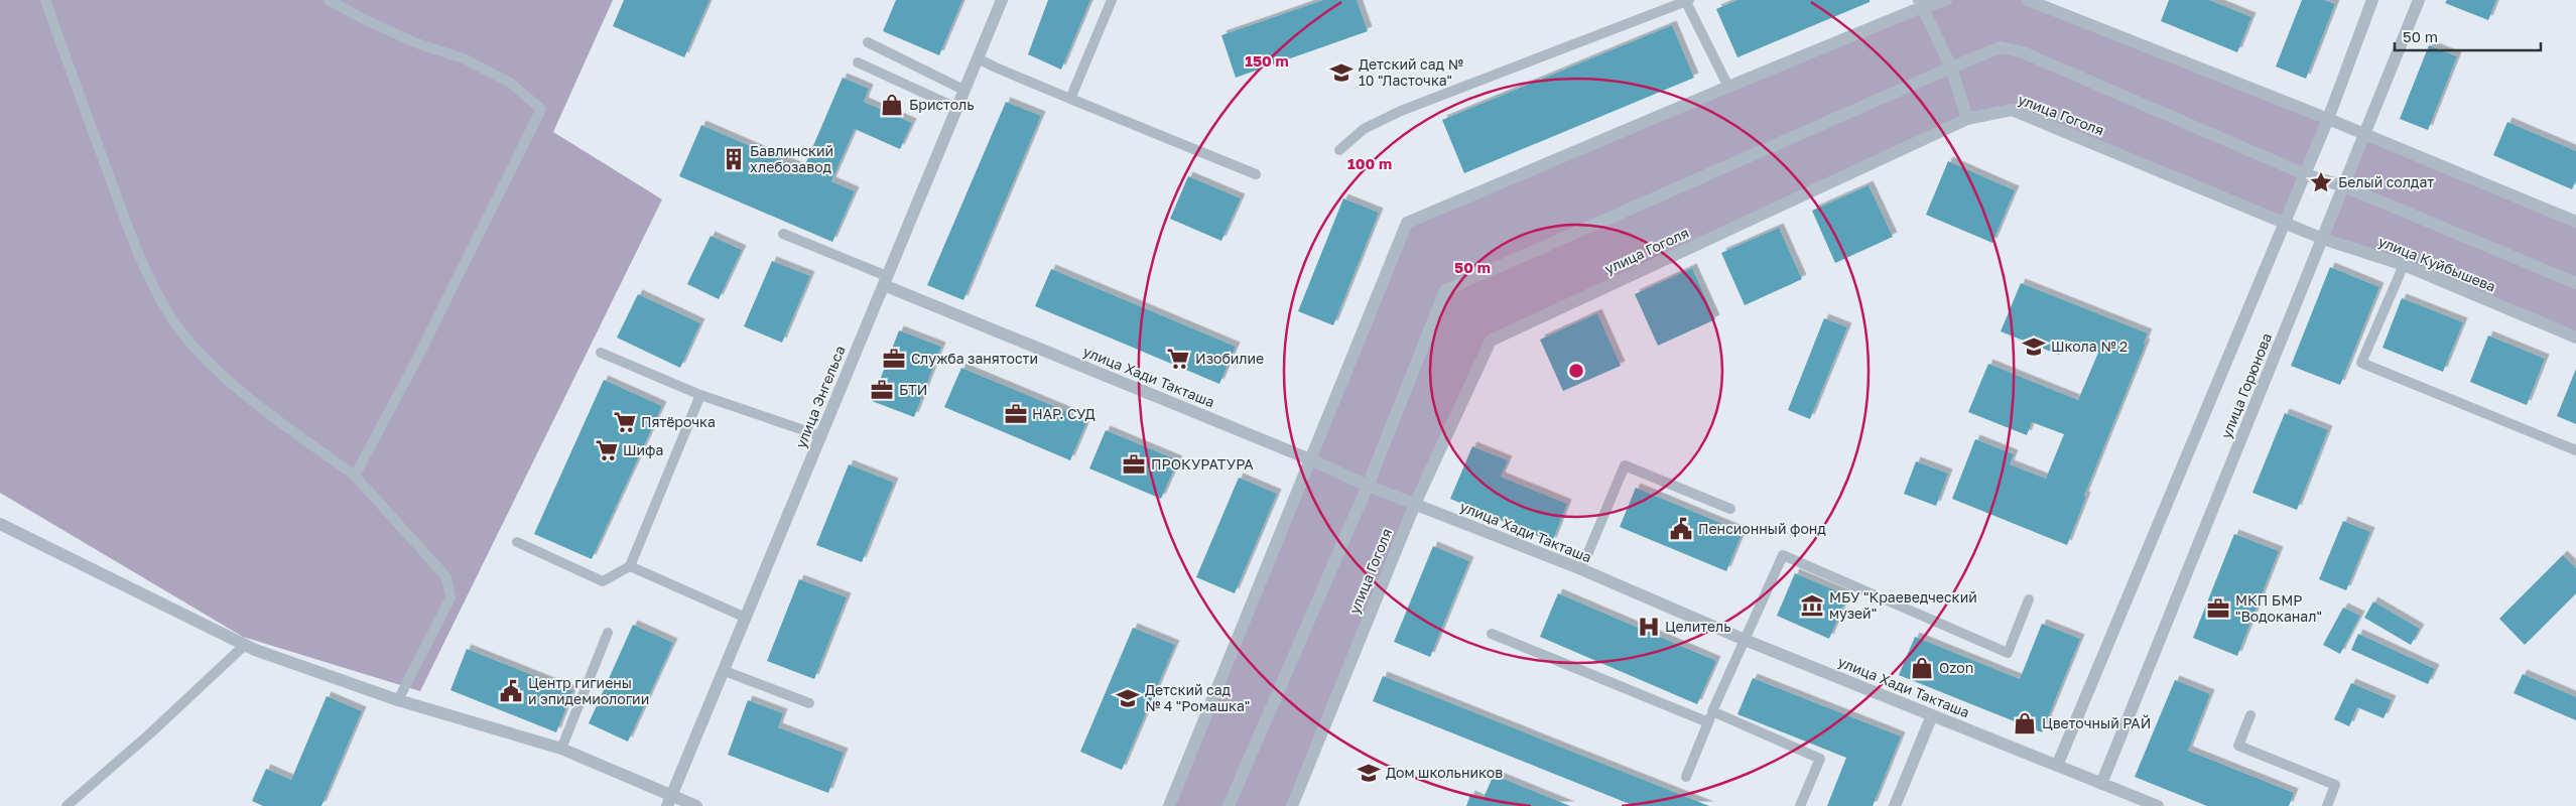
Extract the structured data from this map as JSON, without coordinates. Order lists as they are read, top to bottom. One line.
{"streets":{"street":["улица Гоголя","улица Куйбышева","улица Хади Такташа","улица Горюнова","улица Энгельса"]},"crossings":[["улица Гоголя","улица Куйбышева"],["улица Гоголя","улица Хади Такташа"],["улица Гоголя","улица Горюнова"],["улица Куйбышева","улица Горюнова"],["улица Хади Такташа","улица Горюнова"],["улица Хади Такташа","улица Энгельса"]],"places":{"school or university":["Детский сад № 10 \"Ласточка\"","Школа № 2","Детский сад № 4 \"Ромашка\"","Дом школьников"],"shop":["Бристоль","Ozon","Цветочный РАЙ"],"building":["Бавлинский хлебозавод"],"place":["Белый солдат"],"office":["Служба занятости","БТИ","НАР. СУД","ПРОКУРАТУРА","МКП БМР \"Водоканал\""],"supermarket":["Изобилие","Пятёрочка","Шифа"],"public building":["Пенсионный фонд","Центр гигиены и эпидемиологии"],"museum":["МБУ \"Краеведческий музей\""],"hospital":["Целитель"]},"scale_bar":"50 m","rings":["150 m","100 m","50 m"]}
